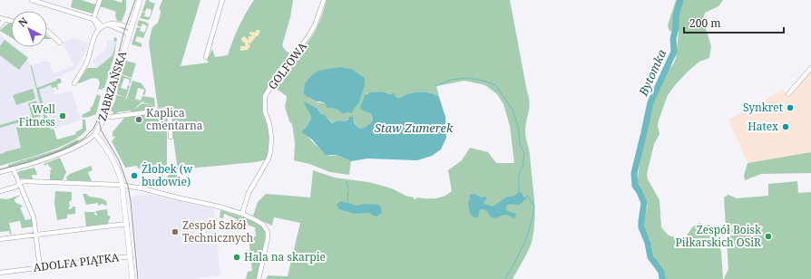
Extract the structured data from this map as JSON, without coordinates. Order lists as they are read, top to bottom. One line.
{"streets":{"main road":["ZABRZAŃSKA"],"street":["GOLFOWA","ADOLFA PIĄTKA"]},"water":["Bytomka","Staw Zumerek"],"places":["Synkret","Well Fitness","Kaplica cmentarna","Hatex","Żłobek (w budowie)","Zespół Szkół Technicznych","Zespół Boisk Piłkarskich OSiR","Hala na skarpie"],"scale_bar":"200 m","north":"top left"}
